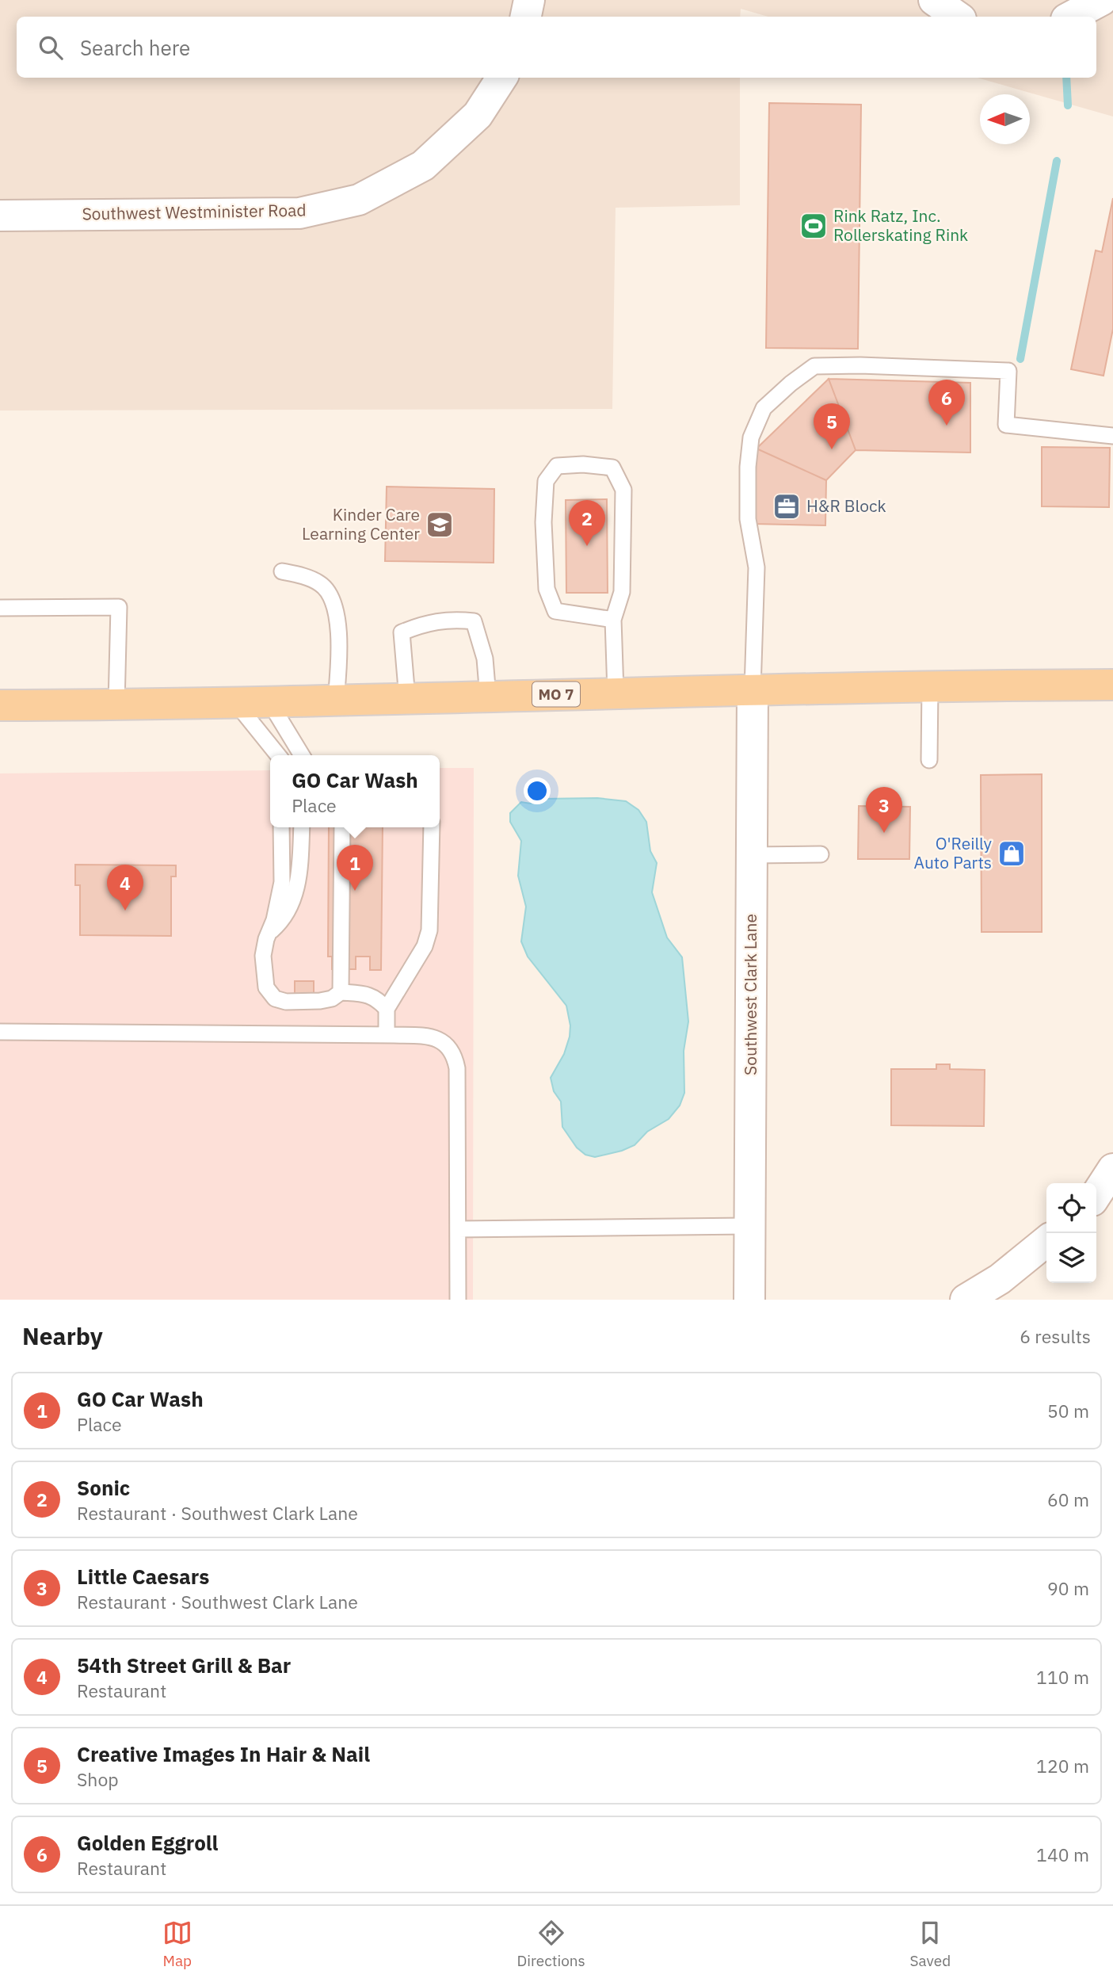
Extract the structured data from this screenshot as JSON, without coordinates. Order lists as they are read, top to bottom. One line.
{"streets":{"main road":["MO 7"],"street":["Southwest Westminister Road","Southwest Clark Lane"]},"crossings":[["MO 7","Southwest Clark Lane"]],"places":{"sports":["Rink Ratz, Inc. Rollerskating Rink"],"office":["H&R Block"],"school or university":["Kinder Care Learning Center"],"shop":["O'Reilly Auto Parts"]},"north":"left","page":{"search":"Search here","pins":["6","5","2","3","1","4"],"popup":["GO Car Wash","Place"],"heading":["Nearby","6 results"],"list":[{"mark":"1","name":"GO Car Wash","note":"Place","value":"50 m"},{"mark":"2","name":"Sonic","note":"Restaurant · Southwest Clark Lane","value":"60 m"},{"mark":"3","name":"Little Caesars","note":"Restaurant · Southwest Clark Lane","value":"90 m"},{"mark":"4","name":"54th Street Grill & Bar","note":"Restaurant","value":"110 m"},{"mark":"5","name":"Creative Images In Hair & Nail","note":"Shop","value":"120 m"},{"mark":"6","name":"Golden Eggroll","note":"Restaurant","value":"140 m"}],"nav":["Map","Directions","Saved"]}}
